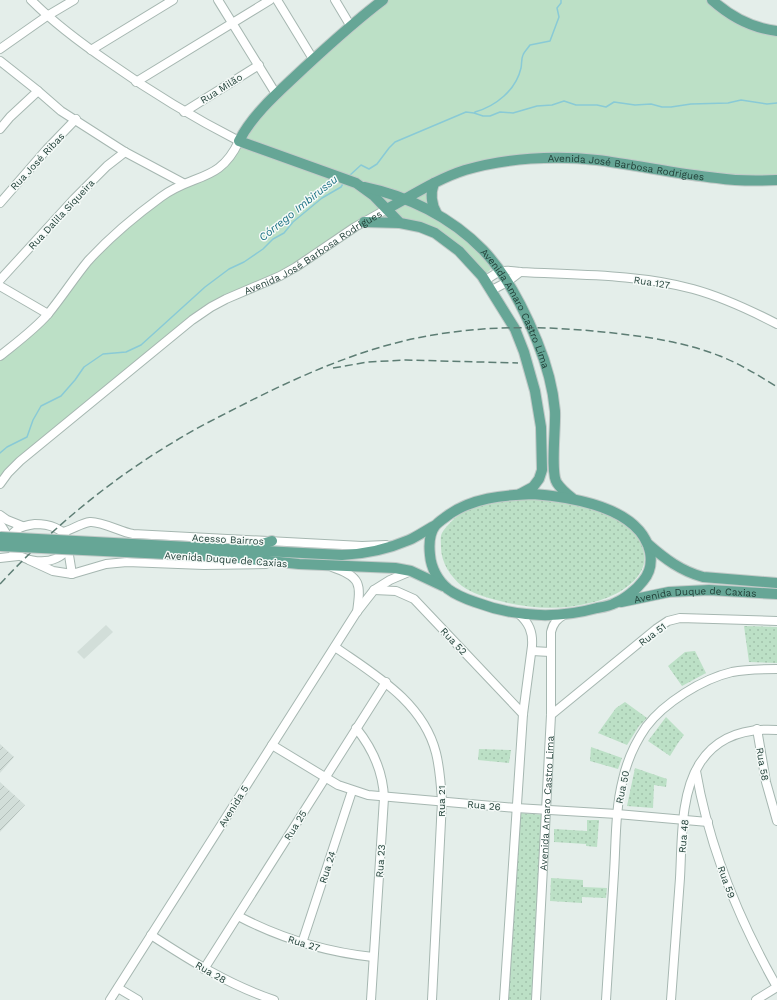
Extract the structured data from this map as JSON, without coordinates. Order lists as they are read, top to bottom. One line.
{"streets":{"main road":["Avenida José Barbosa Rodrigues","Avenida Amaro Castro Lima","Avenida Duque de Caxias"],"street":["Rua Milão","Rua José Ribas","Rua Dalila Siqueira","Rua 127","Acesso Bairros","Rua 51","Rua 52","Rua 58","Rua 50","Rua 21","Rua 26","Avenida 5","Rua 25","Rua 48","Rua 23","Rua 24","Rua 59","Rua 27","Rua 28"]},"crossings":[["Rua Milão","Avenida Amaro Castro Lima"],["Avenida José Barbosa Rodrigues","Avenida Amaro Castro Lima"],["Rua 127","Avenida Amaro Castro Lima"],["Avenida Amaro Castro Lima","Avenida Duque de Caxias"],["Avenida Amaro Castro Lima","Rua 51"],["Avenida Amaro Castro Lima","Rua 26"],["Acesso Bairros","Avenida Duque de Caxias"],["Avenida Duque de Caxias","Avenida 5"],["Rua 52","Avenida 5"],["Rua 58","Rua 48"],["Rua 50","Rua 26"],["Rua 21","Rua 26"],["Rua 21","Avenida 5"],["Rua 21","Rua 25"],["Rua 26","Avenida 5"],["Rua 26","Rua 25"],["Rua 26","Rua 48"],["Rua 26","Rua 23"],["Rua 26","Rua 24"],["Rua 26","Rua 59"],["Avenida 5","Rua 28"],["Rua 25","Rua 23"],["Rua 25","Rua 27"],["Rua 25","Rua 28"],["Rua 48","Rua 59"],["Rua 23","Rua 27"],["Rua 24","Rua 27"]],"water":["Córrego Imbirussu"]}
